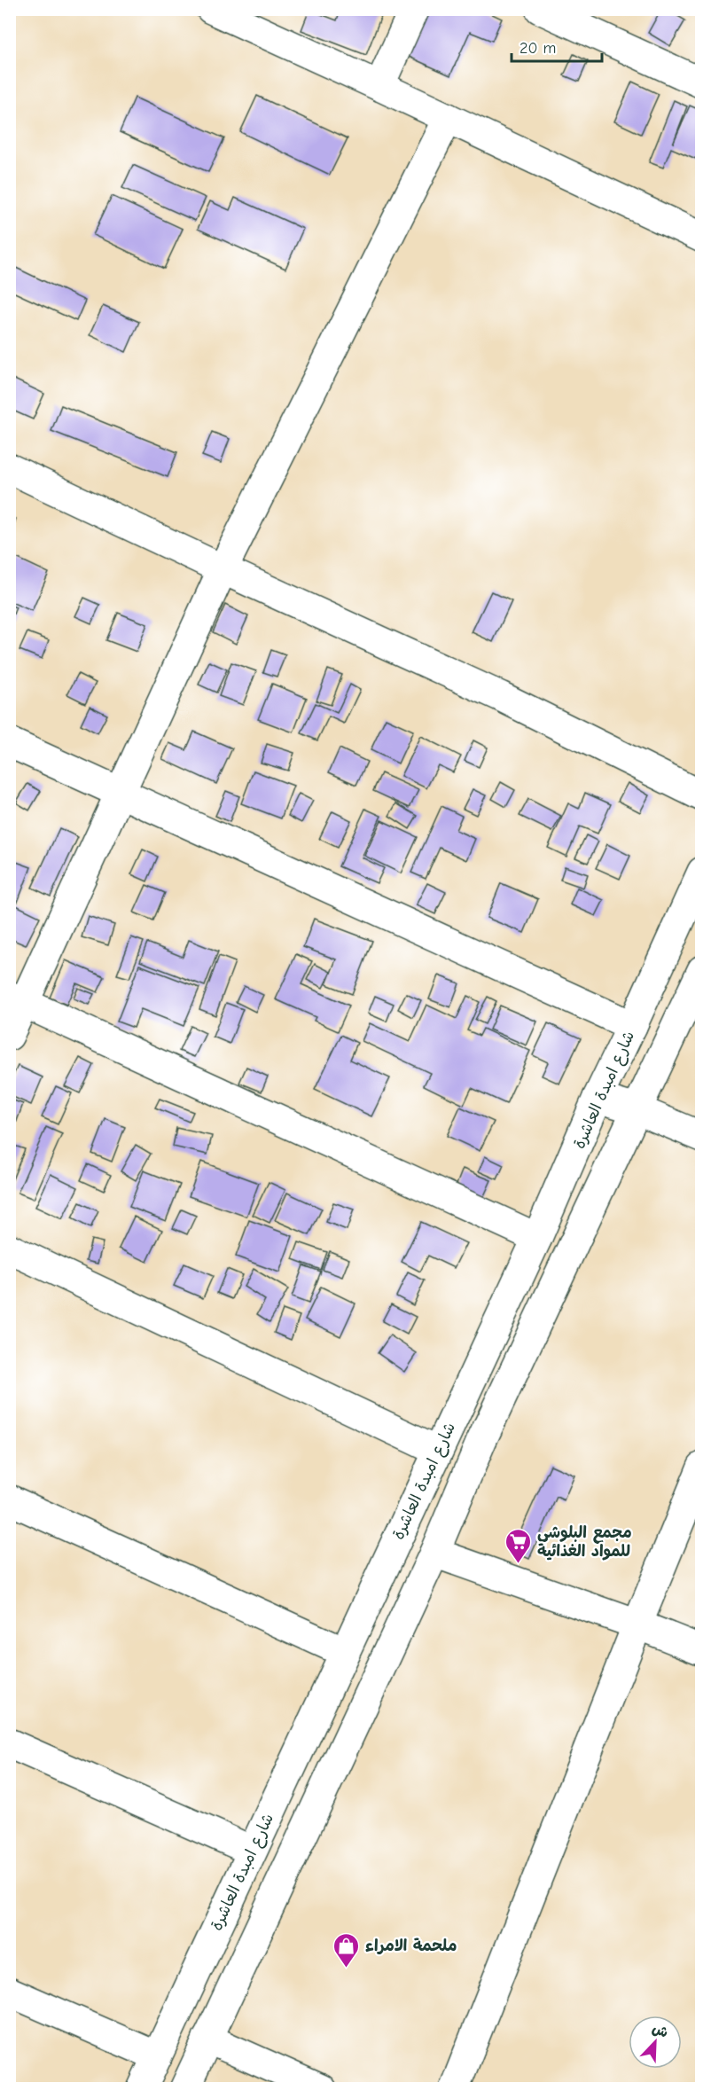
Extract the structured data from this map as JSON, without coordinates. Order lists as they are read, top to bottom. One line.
{"streets":{"street":["شارع امبدة العاشرة"]},"places":{"supermarket":["مجمع البلوشي للمواد الغذائية"],"shop":["ملحمة الامراء"]},"scale_bar":"20 m","north":"top right"}
